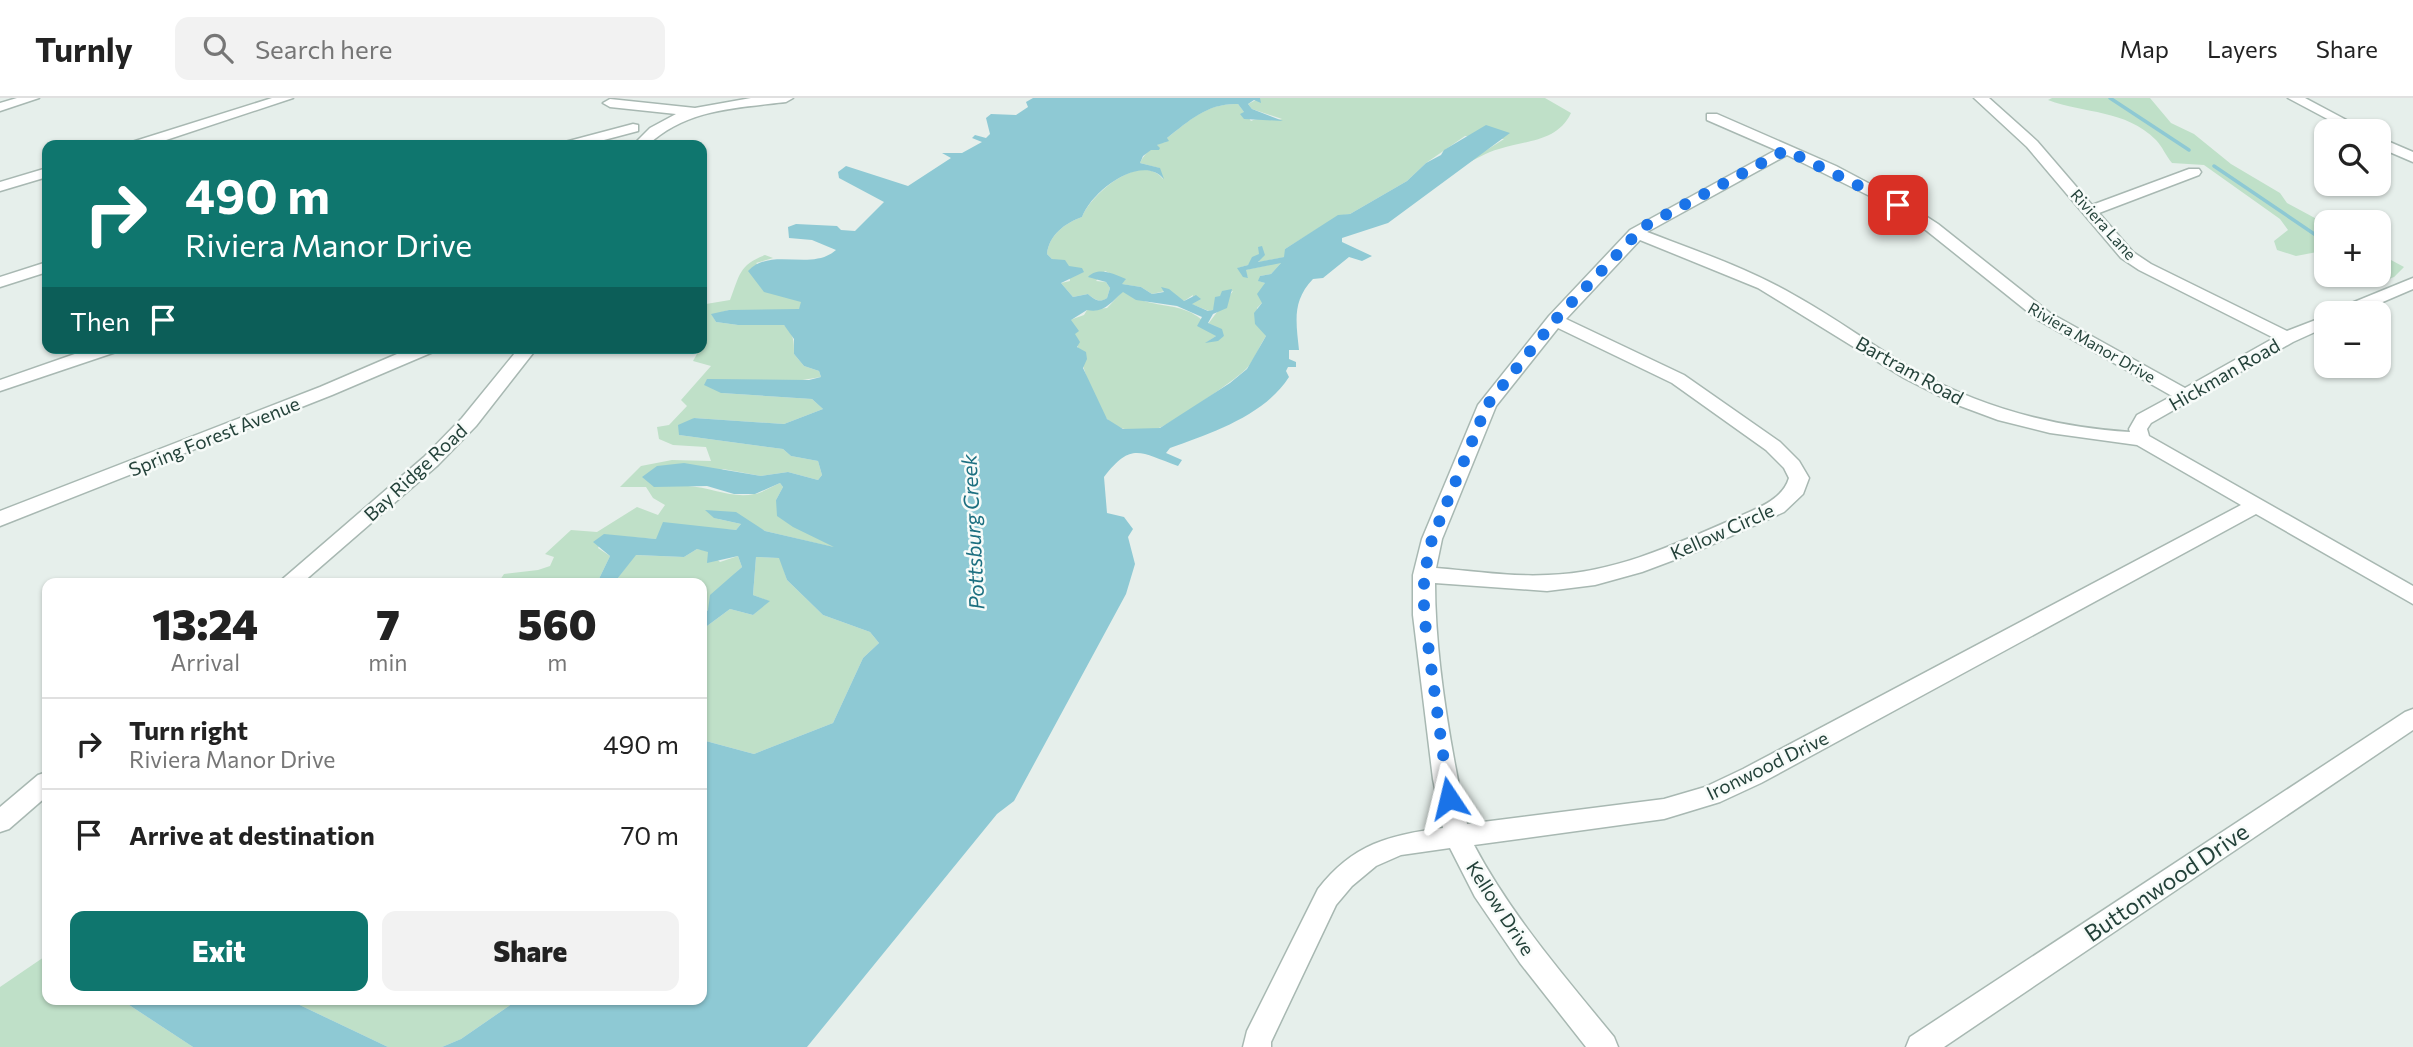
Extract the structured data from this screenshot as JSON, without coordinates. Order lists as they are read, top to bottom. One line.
{"streets":{"street":["Riviera Lane","Riviera Manor Drive","Bartram Road","Hickman Road","Spring Forest Avenue","Bay Ridge Road","Kellow Circle","Ironwood Drive","Buttonwood Drive","Kellow Drive"]},"crossings":[["Riviera Lane","Hickman Road"],["Riviera Manor Drive","Hickman Road"],["Riviera Manor Drive","Kellow Drive"],["Bartram Road","Hickman Road"],["Bartram Road","Ironwood Drive"],["Bartram Road","Kellow Drive"],["Kellow Circle","Kellow Drive"],["Ironwood Drive","Kellow Drive"]],"water":["Pottsburg Creek"],"page":{"header":"Turnly","search":"Search here","nav":["Map","Layers","Share"],"map_buttons":["+","−"],"turn":["490 m","Riviera Manor Drive"],"then":"Then","eta":["13:24","Arrival","7","min","560","m"],"list":[{"name":"Turn right","note":"Riviera Manor Drive","value":"490 m"},{"name":"Arrive at destination","value":"70 m"}],"buttons":["Exit","Share"]}}
